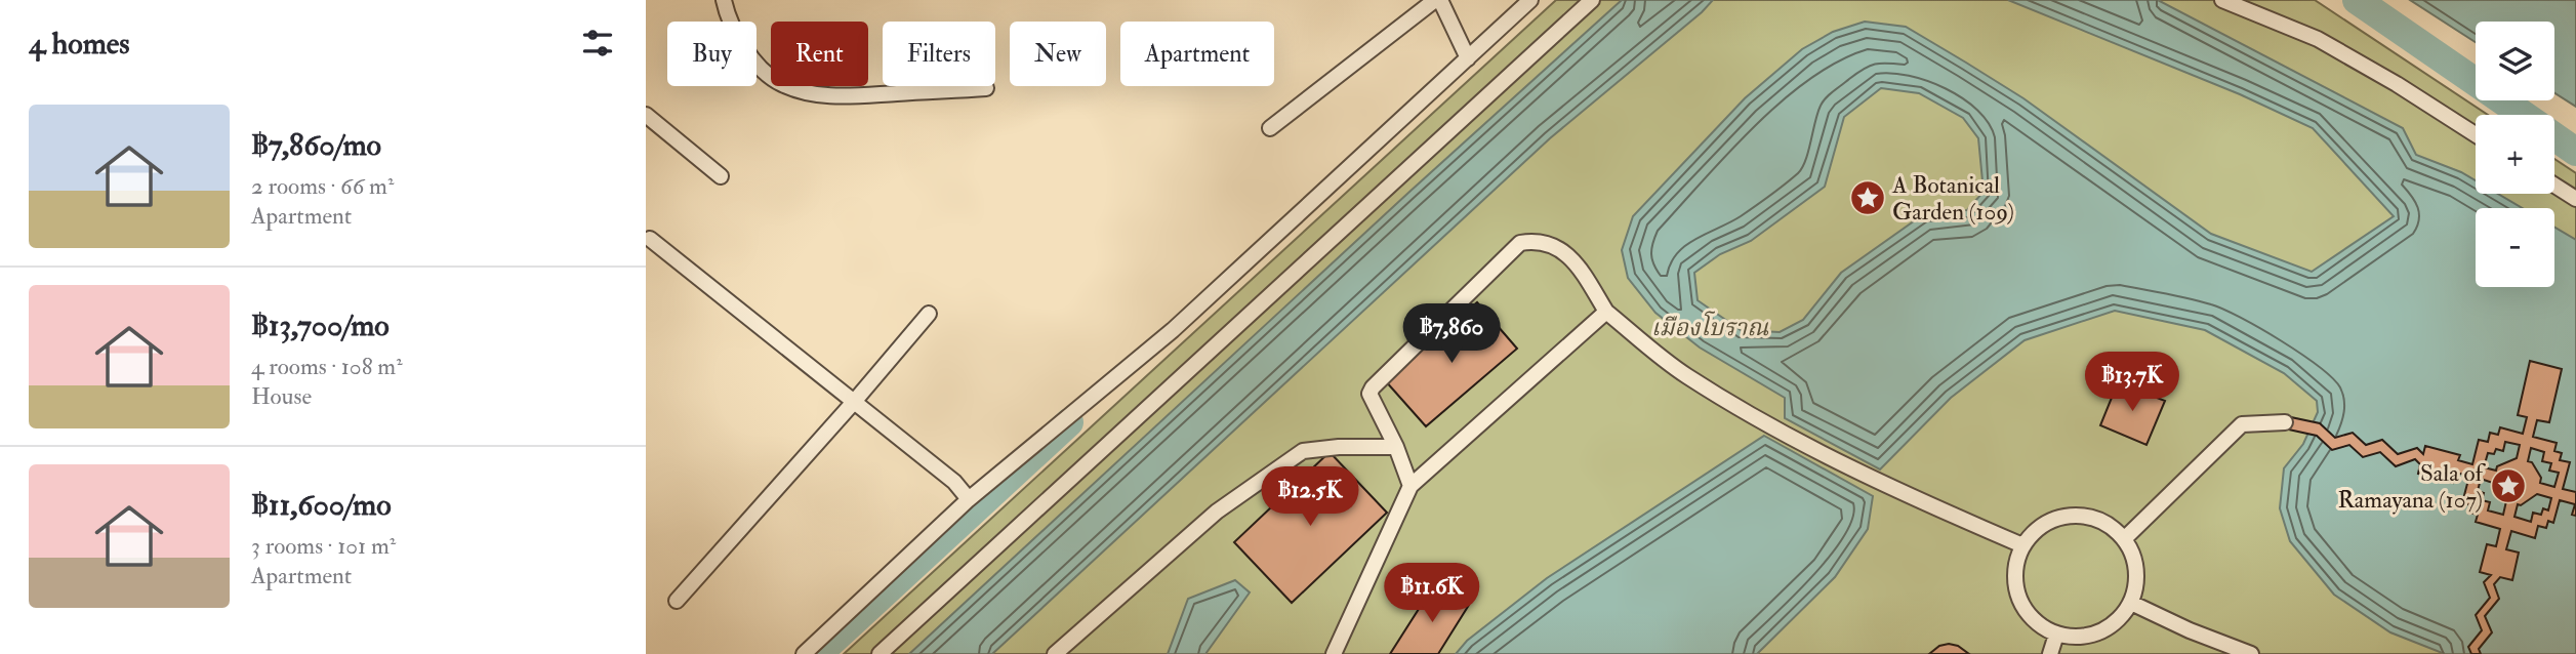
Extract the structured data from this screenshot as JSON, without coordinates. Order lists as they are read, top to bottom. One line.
{"parks":["เมืองโบราณ"],"places":{"place":["A Botanical Garden (109)","Sala of Ramayana (107)"]},"page":{"heading":"4 homes","map_buttons":["+","−"],"chip":["Buy","Rent","Filters","New","Apartment"],"list":[{"name":"฿7,860/mo","note":"2 rooms · 66 m² · Apartment"},{"name":"฿13,700/mo","note":"4 rooms · 108 m² · House"},{"name":"฿11,600/mo","note":"3 rooms · 101 m² · Apartment"}],"price":["฿7,860","฿13.7K","฿12.5K","฿11.6K"]}}
